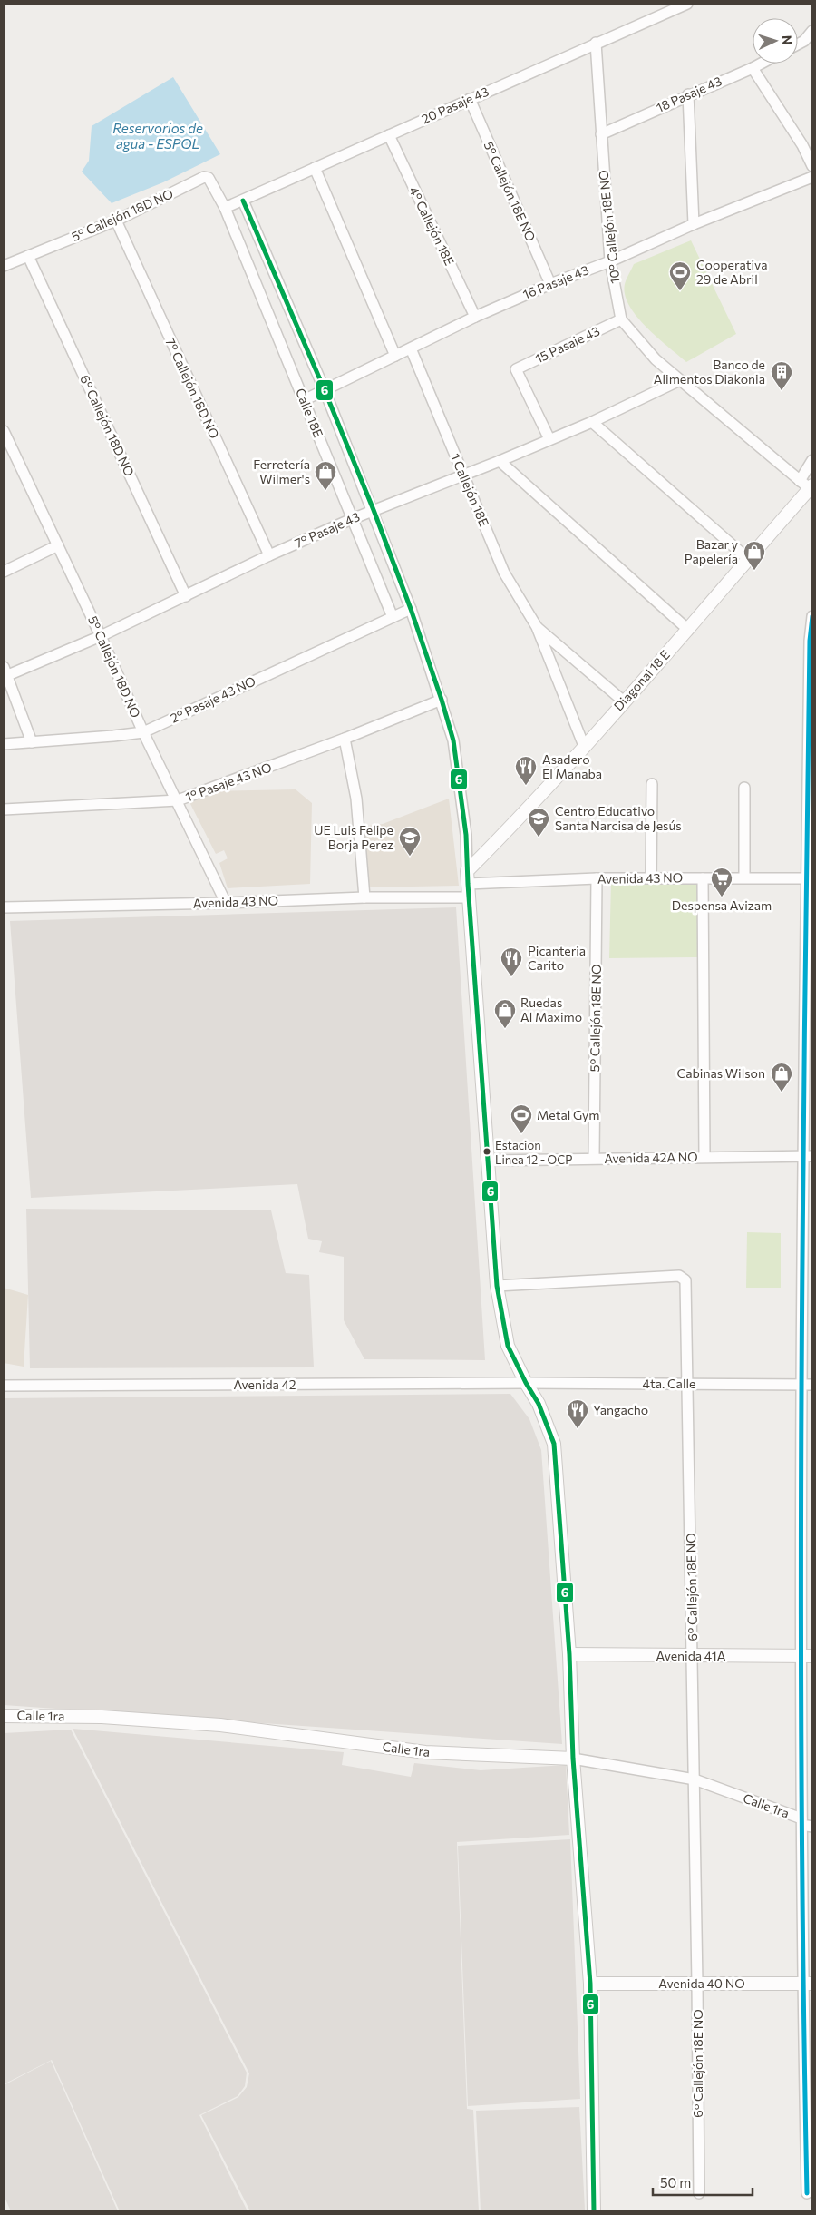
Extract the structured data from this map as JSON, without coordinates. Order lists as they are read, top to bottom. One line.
{"streets":{"street":["18 Pasaje 43","20 Pasaje 43","5° Callejón 18E NO","5° Callejón 18D NO","4° Callejón 18E","10° Callejón 18E NO","16 Pasaje 43","15 Pasaje 43","7° Callejón 18D NO","Calle 18E","6° Callejón 18D NO","1 Callejón 18E","7° Pasaje 43","Diagonal 18 E","2° Pasaje 43 NO","1° Pasaje 43 NO","Avenida 43 NO","Avenida 42A NO","4ta. Calle","Avenida 42","6° Callejón 18E NO","Avenida 41A","Calle 1ra","Avenida 40 NO"]},"crossings":[["18 Pasaje 43","10° Callejón 18E NO"],["20 Pasaje 43","5° Callejón 18E NO"],["20 Pasaje 43","5° Callejón 18D NO"],["20 Pasaje 43","4° Callejón 18E"],["20 Pasaje 43","10° Callejón 18E NO"],["20 Pasaje 43","Calle 18E"],["5° Callejón 18E NO","16 Pasaje 43"],["5° Callejón 18E NO","Avenida 43 NO"],["5° Callejón 18E NO","Avenida 42A NO"],["5° Callejón 18D NO","7° Callejón 18D NO"],["5° Callejón 18D NO","Calle 18E"],["5° Callejón 18D NO","6° Callejón 18D NO"],["5° Callejón 18D NO","7° Pasaje 43"],["5° Callejón 18D NO","2° Pasaje 43 NO"],["5° Callejón 18D NO","1° Pasaje 43 NO"],["5° Callejón 18D NO","Avenida 43 NO"],["4° Callejón 18E","16 Pasaje 43"],["10° Callejón 18E NO","16 Pasaje 43"],["10° Callejón 18E NO","15 Pasaje 43"],["10° Callejón 18E NO","7° Pasaje 43"],["10° Callejón 18E NO","Diagonal 18 E"],["16 Pasaje 43","Calle 18E"],["16 Pasaje 43","1 Callejón 18E"],["15 Pasaje 43","7° Pasaje 43"],["7° Callejón 18D NO","7° Pasaje 43"],["Calle 18E","7° Pasaje 43"],["Calle 18E","Diagonal 18 E"],["Calle 18E","2° Pasaje 43 NO"],["Calle 18E","1° Pasaje 43 NO"],["Calle 18E","Avenida 43 NO"],["Calle 18E","Avenida 42A NO"],["Calle 18E","4ta. Calle"],["Calle 18E","Avenida 42"],["Calle 18E","6° Callejón 18E NO"],["Calle 18E","Avenida 41A"],["Calle 18E","Calle 1ra"],["Calle 18E","Avenida 40 NO"],["6° Callejón 18D NO","7° Pasaje 43"],["1 Callejón 18E","7° Pasaje 43"],["1 Callejón 18E","Diagonal 18 E"],["4ta. Calle","Avenida 42"],["4ta. Calle","6° Callejón 18E NO"],["6° Callejón 18E NO","Avenida 41A"],["6° Callejón 18E NO","Calle 1ra"],["6° Callejón 18E NO","Avenida 40 NO"]],"water":["Reservorios de agua - ESPOL"],"places":{"sports":["Cooperativa 29 de Abril","Metal Gym"],"building":["Banco de Alimentos Diakonia"],"shop":["Ferretería Wilmer's","Bazar y Papelería","Ruedas Al Maximo","Cabinas Wilson"],"restaurant":["Asadero El Manaba","Picanteria Carito","Yangacho"],"school or university":["Centro Educativo Santa Narcisa de Jesús","UE Luis Felipe Borja Perez"],"supermarket":["Despensa Avizam"],"other":["Estacion Linea 12 - OCP"]},"lines":["transit line 6"],"scale_bar":"50 m","north":"right"}
